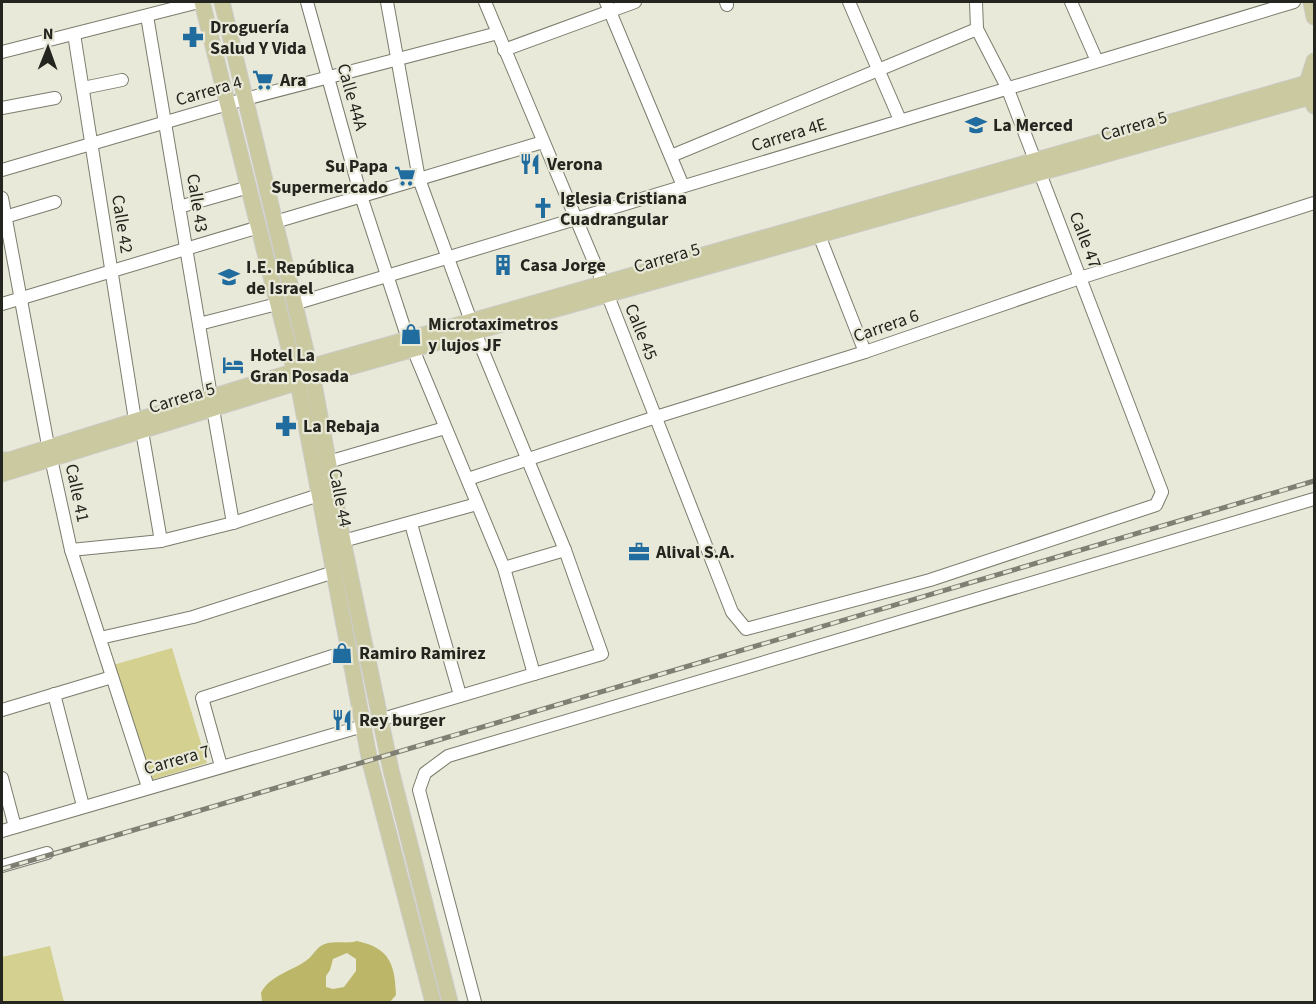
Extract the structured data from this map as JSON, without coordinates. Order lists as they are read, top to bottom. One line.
{"streets":{"main road":["Carrera 5","Calle 44"],"street":["Carrera 4","Calle 44A","Carrera 4E","Calle 43","Calle 42","Calle 47","Carrera 6","Calle 45","Calle 41","Carrera 7"]},"crossings":[["Carrera 4","Calle 44A"],["Carrera 4","Calle 43"],["Carrera 4","Calle 42"],["Carrera 4","Calle 45"],["Carrera 4","Calle 44"],["Calle 44A","Carrera 5"],["Calle 44A","Carrera 4E"],["Calle 44A","Carrera 6"],["Carrera 5","Calle 43"],["Carrera 5","Calle 42"],["Carrera 5","Calle 47"],["Carrera 5","Calle 45"],["Carrera 5","Calle 41"],["Carrera 5","Calle 44"],["Carrera 4E","Calle 47"],["Carrera 4E","Calle 45"],["Carrera 4E","Calle 44"],["Calle 47","Carrera 6"],["Calle 47","Calle 45"],["Carrera 6","Calle 45"],["Calle 41","Carrera 7"],["Calle 44","Carrera 7"]],"places":{"pharmacy":["Droguería Salud Y Vida","La Rebaja"],"supermarket":["Ara","Su Papa Supermercado"],"school or university":["La Merced","I.E. República de Israel"],"restaurant":["Verona","Rey burger"],"church":["Iglesia Cristiana Cuadrangular"],"building":["Casa Jorge"],"shop":["Microtaximetros y lujos JF","Ramiro Ramirez"],"hotel":["Hotel La Gran Posada"],"office":["Alival S.A."]},"north":"top"}
